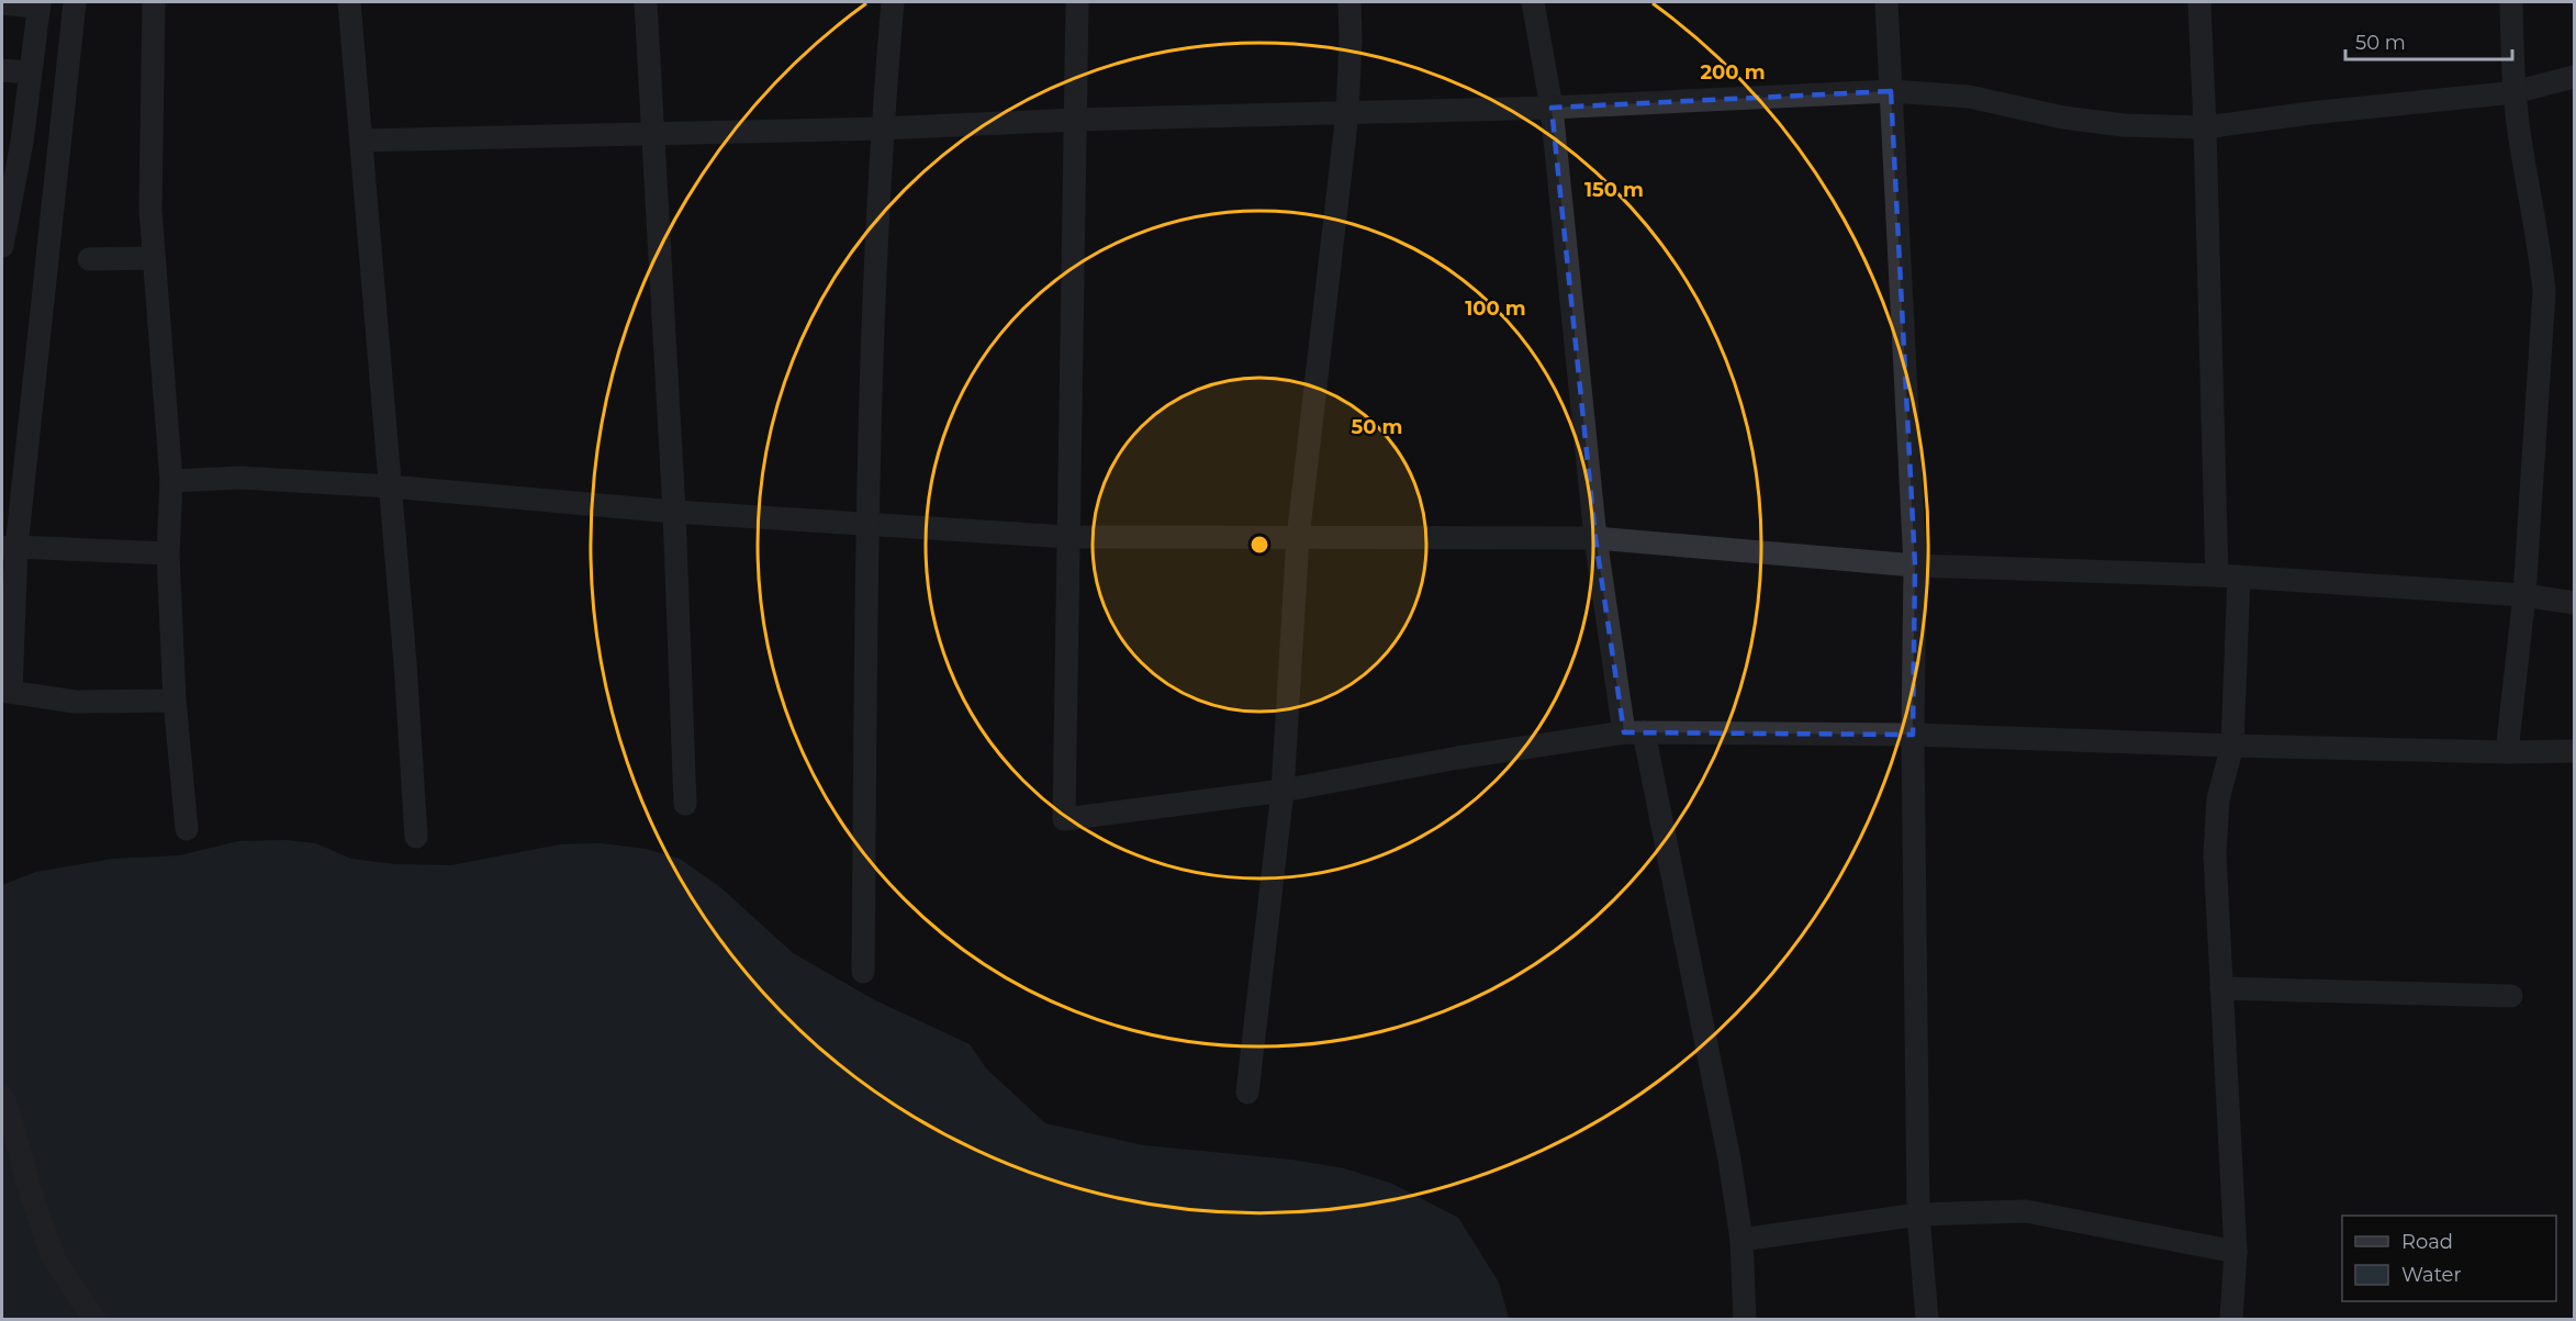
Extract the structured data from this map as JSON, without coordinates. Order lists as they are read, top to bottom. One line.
{"legend":["Road","Water"],"scale_bar":"50 m","rings":["200 m","150 m","100 m","50 m"]}
